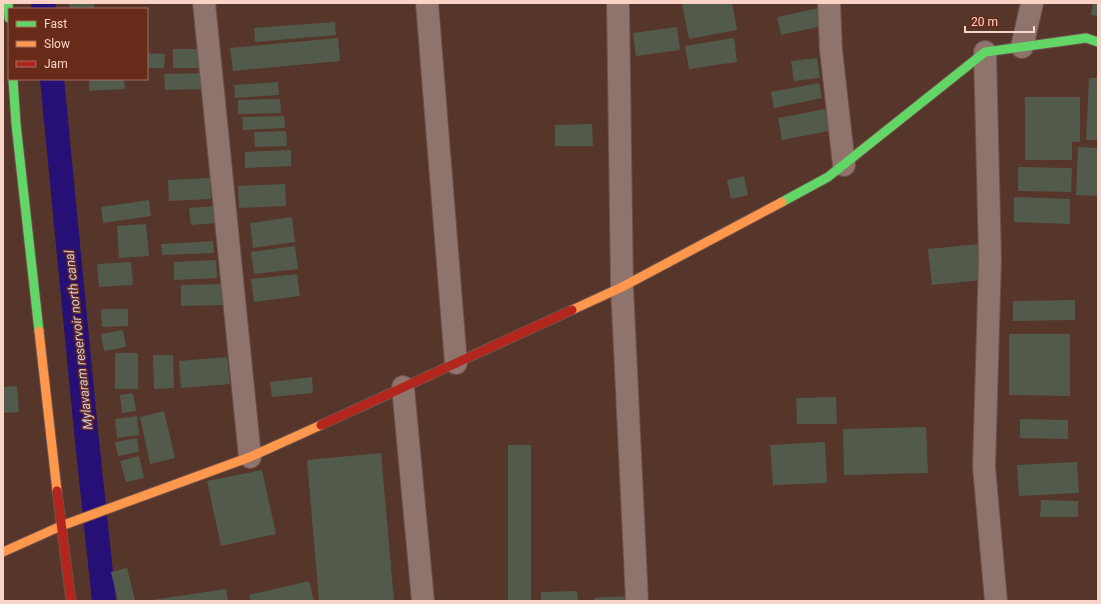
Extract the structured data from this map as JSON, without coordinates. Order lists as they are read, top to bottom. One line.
{"water":["Mylavaram reservoir north canal"],"legend":["Fast","Slow","Jam"],"scale_bar":"20 m"}
